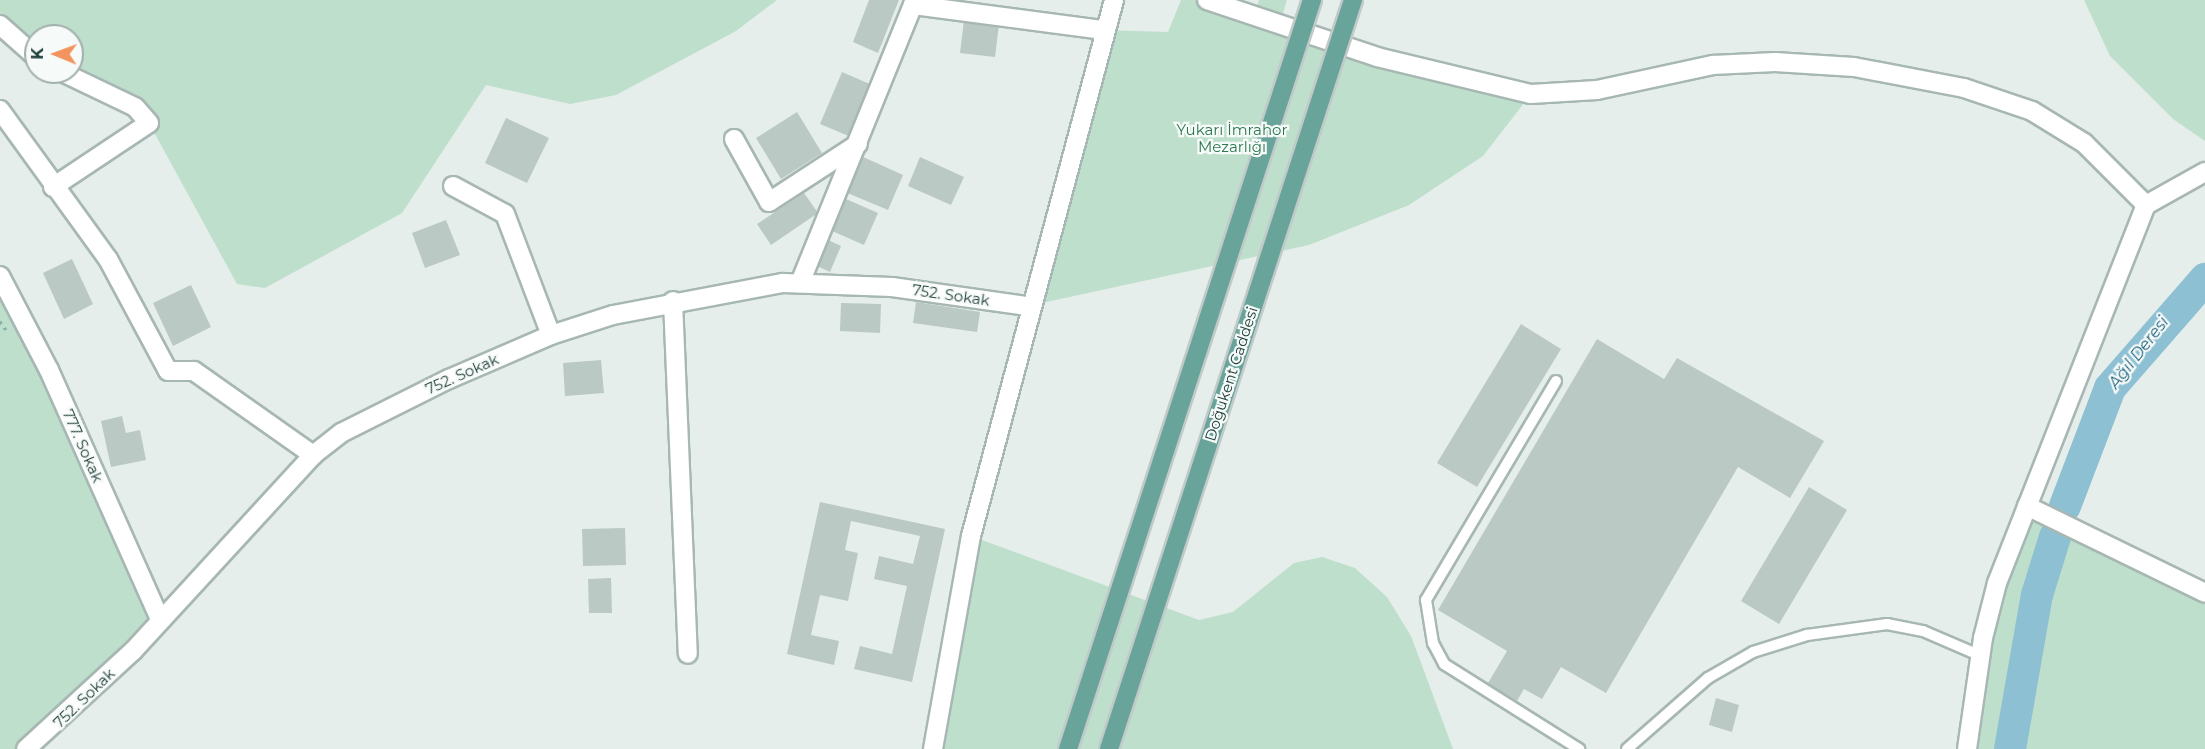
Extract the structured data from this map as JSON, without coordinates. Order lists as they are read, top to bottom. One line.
{"streets":{"main road":["Doğukent Caddesi"],"street":["752. Sokak","777. Sokak"]},"crossings":[["752. Sokak","777. Sokak"]],"water":["Ağıl Deresi"],"parks":["Yukarı İmrahor Mezarlığı"],"north":"left"}
